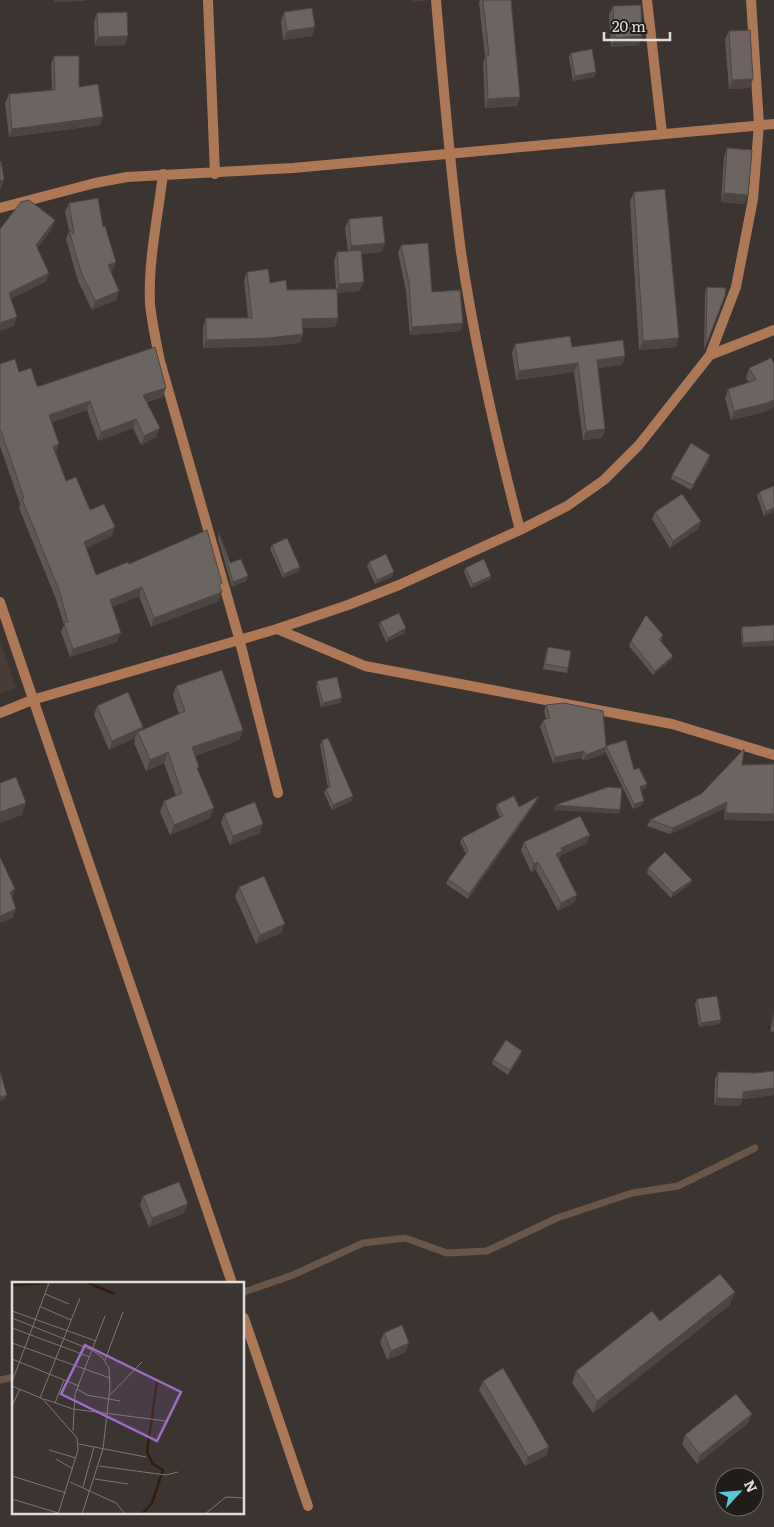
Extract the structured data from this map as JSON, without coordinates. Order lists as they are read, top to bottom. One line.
{"scale_bar":"20 m","north":"top right"}
